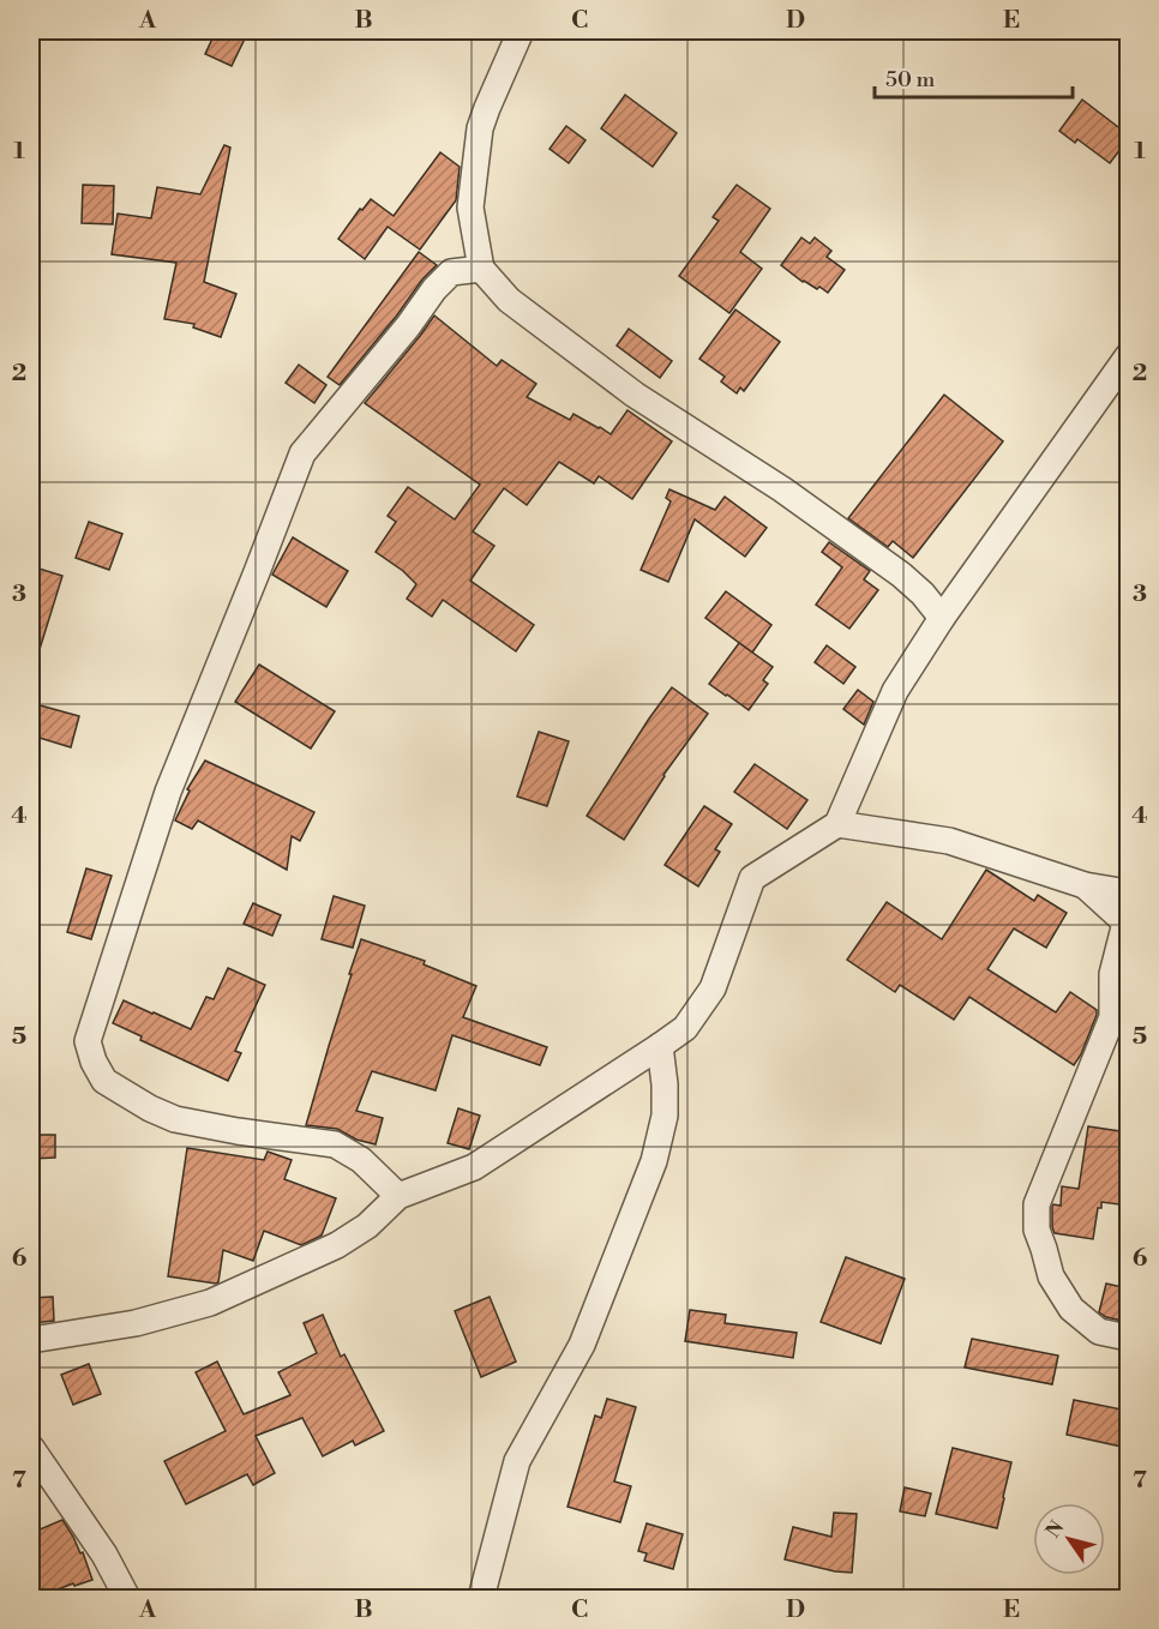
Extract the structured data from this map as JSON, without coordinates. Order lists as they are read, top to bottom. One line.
{"scale_bar":"50 m","north":"top left","grid":{"columns":["A","B","C","D","E"],"rows":["1","2","3","4","5","6","7"]}}
